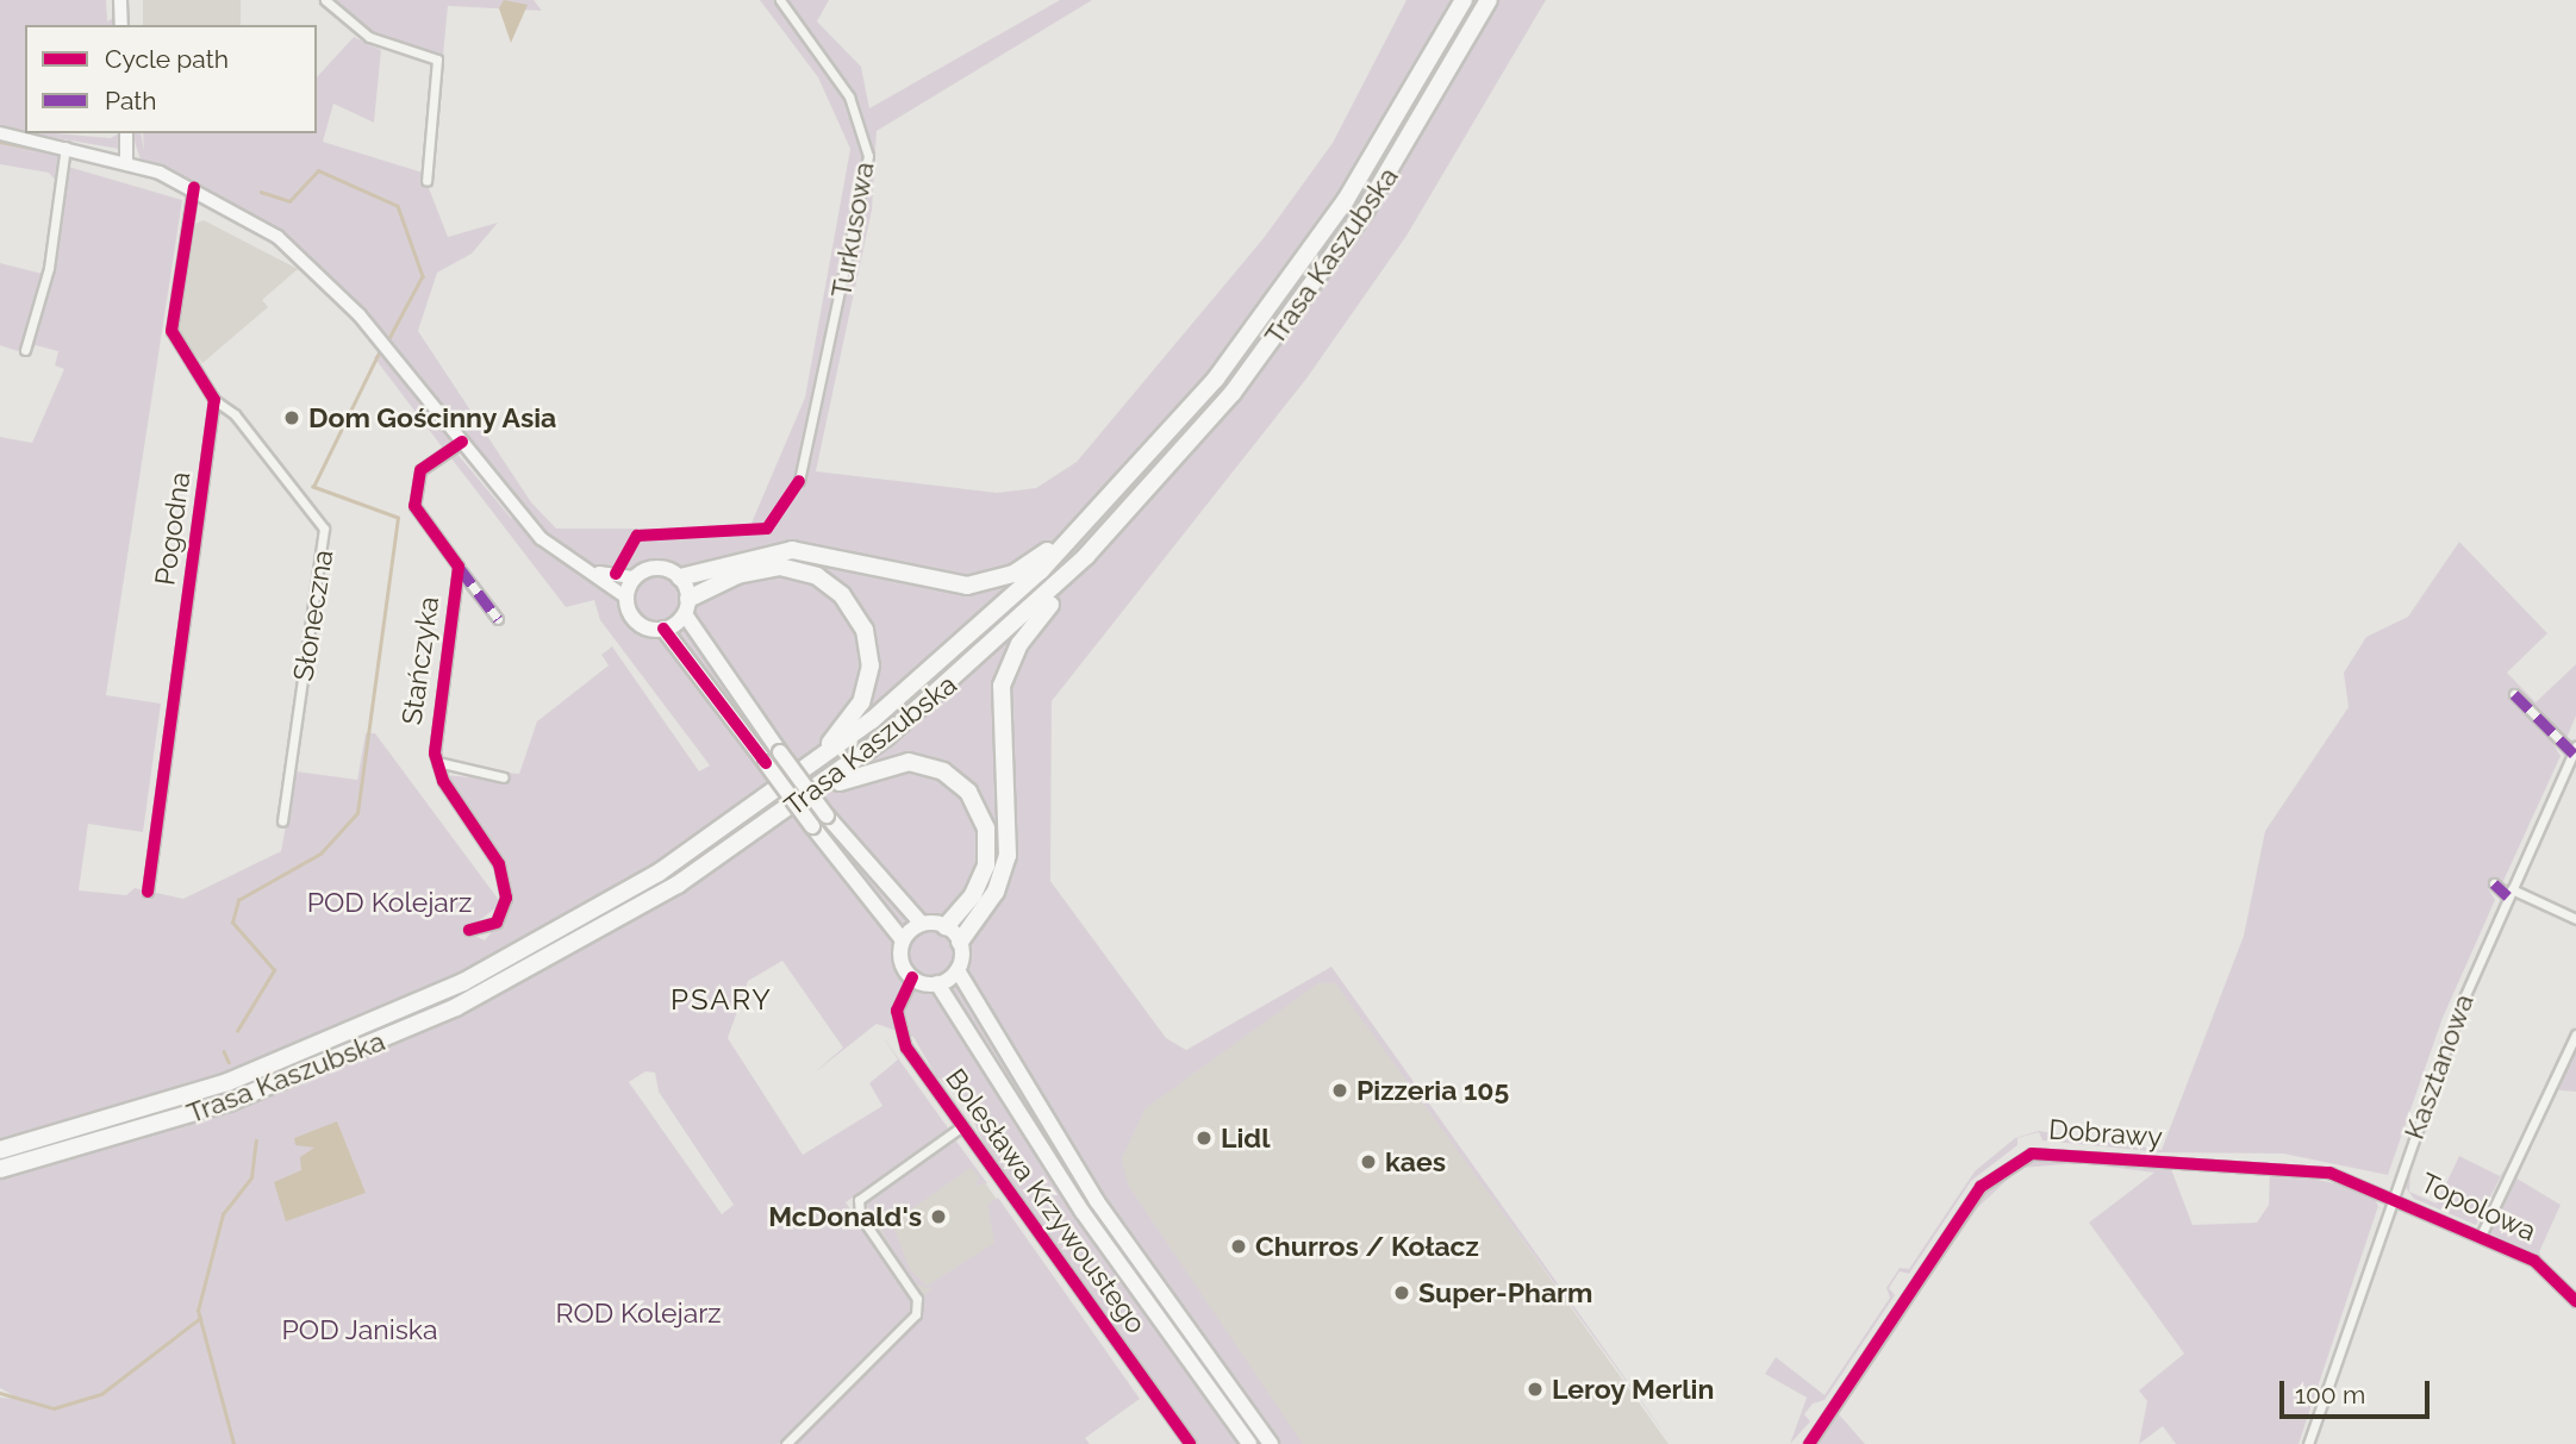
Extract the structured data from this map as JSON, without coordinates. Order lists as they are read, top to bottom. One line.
{"streets":{"highway":["Trasa Kaszubska"],"street":["Turkusowa","Pogodna","Słoneczna","Stańczyka","Kasztanowa","Dobrawy","Bolesława Krzywoustego","Topolowa"]},"crossings":[["Pogodna","Słoneczna"],["Kasztanowa","Dobrawy"],["Kasztanowa","Topolowa"],["Dobrawy","Topolowa"]],"districts":["PSARY"],"parks":["POD Kolejarz","ROD Kolejarz","POD Janiska"],"places":["Dom Gościnny Asia","Pizzeria 105","Lidl","kaes","McDonald's","Churros / Kołacz","Super-Pharm","Leroy Merlin"],"legend":["Cycle path","Path"],"scale_bar":"100 m"}
